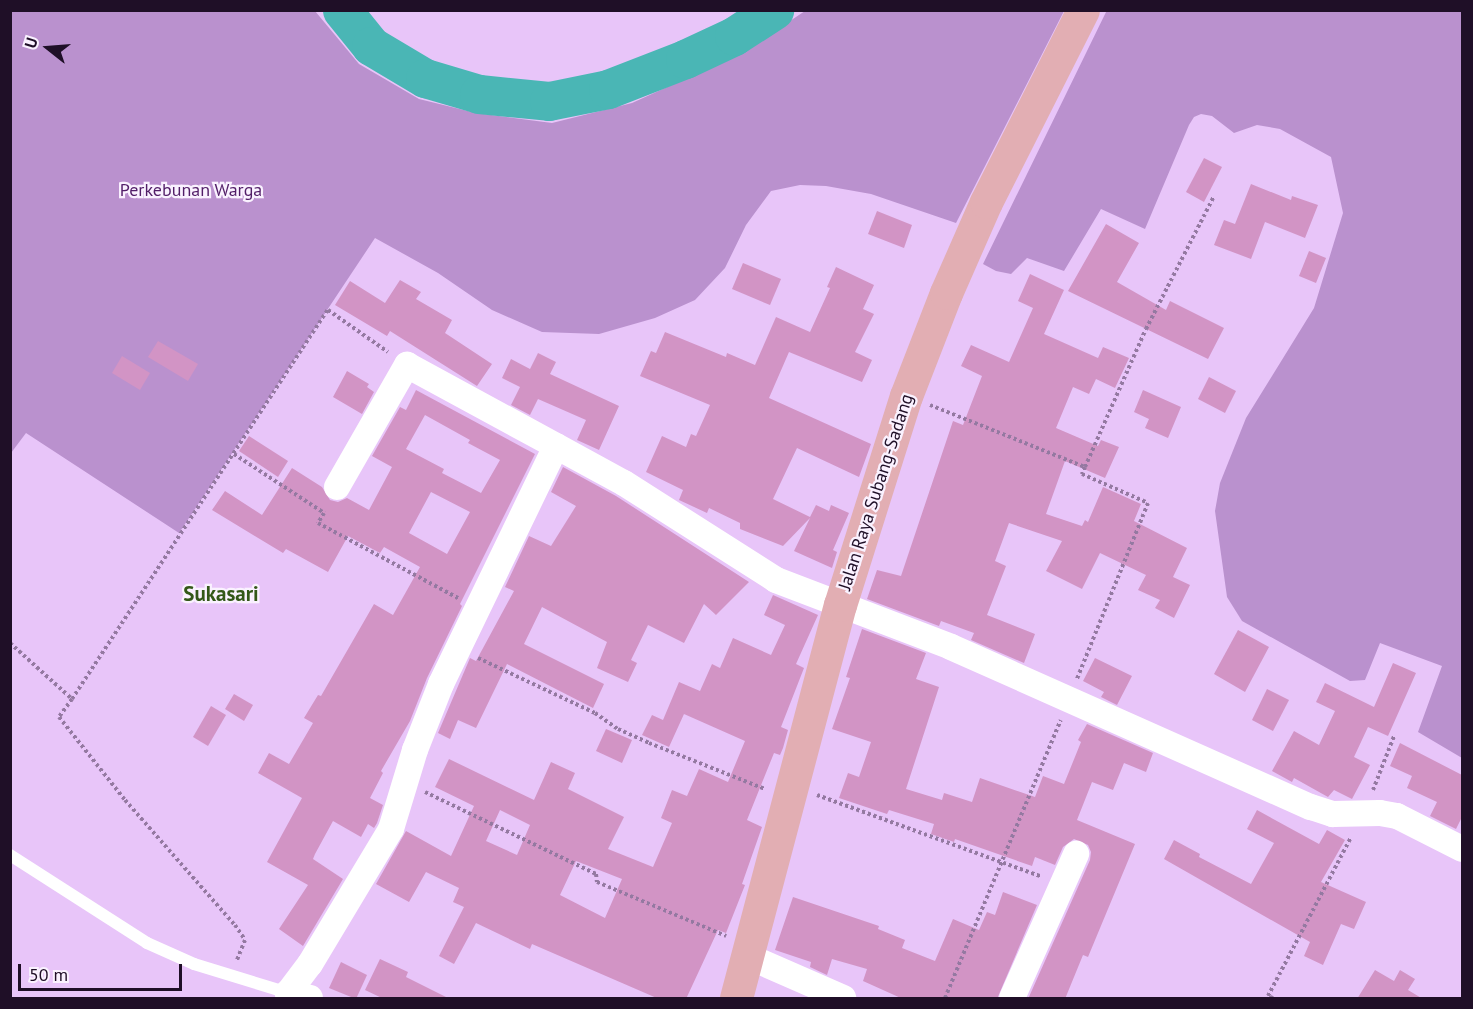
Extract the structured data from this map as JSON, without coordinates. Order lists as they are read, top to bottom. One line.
{"streets":{"main road":["Jalan Raya Subang-Sadang"]},"districts":["Sukasari"],"parks":["Perkebunan Warga"],"scale_bar":"50 m","north":"left"}
